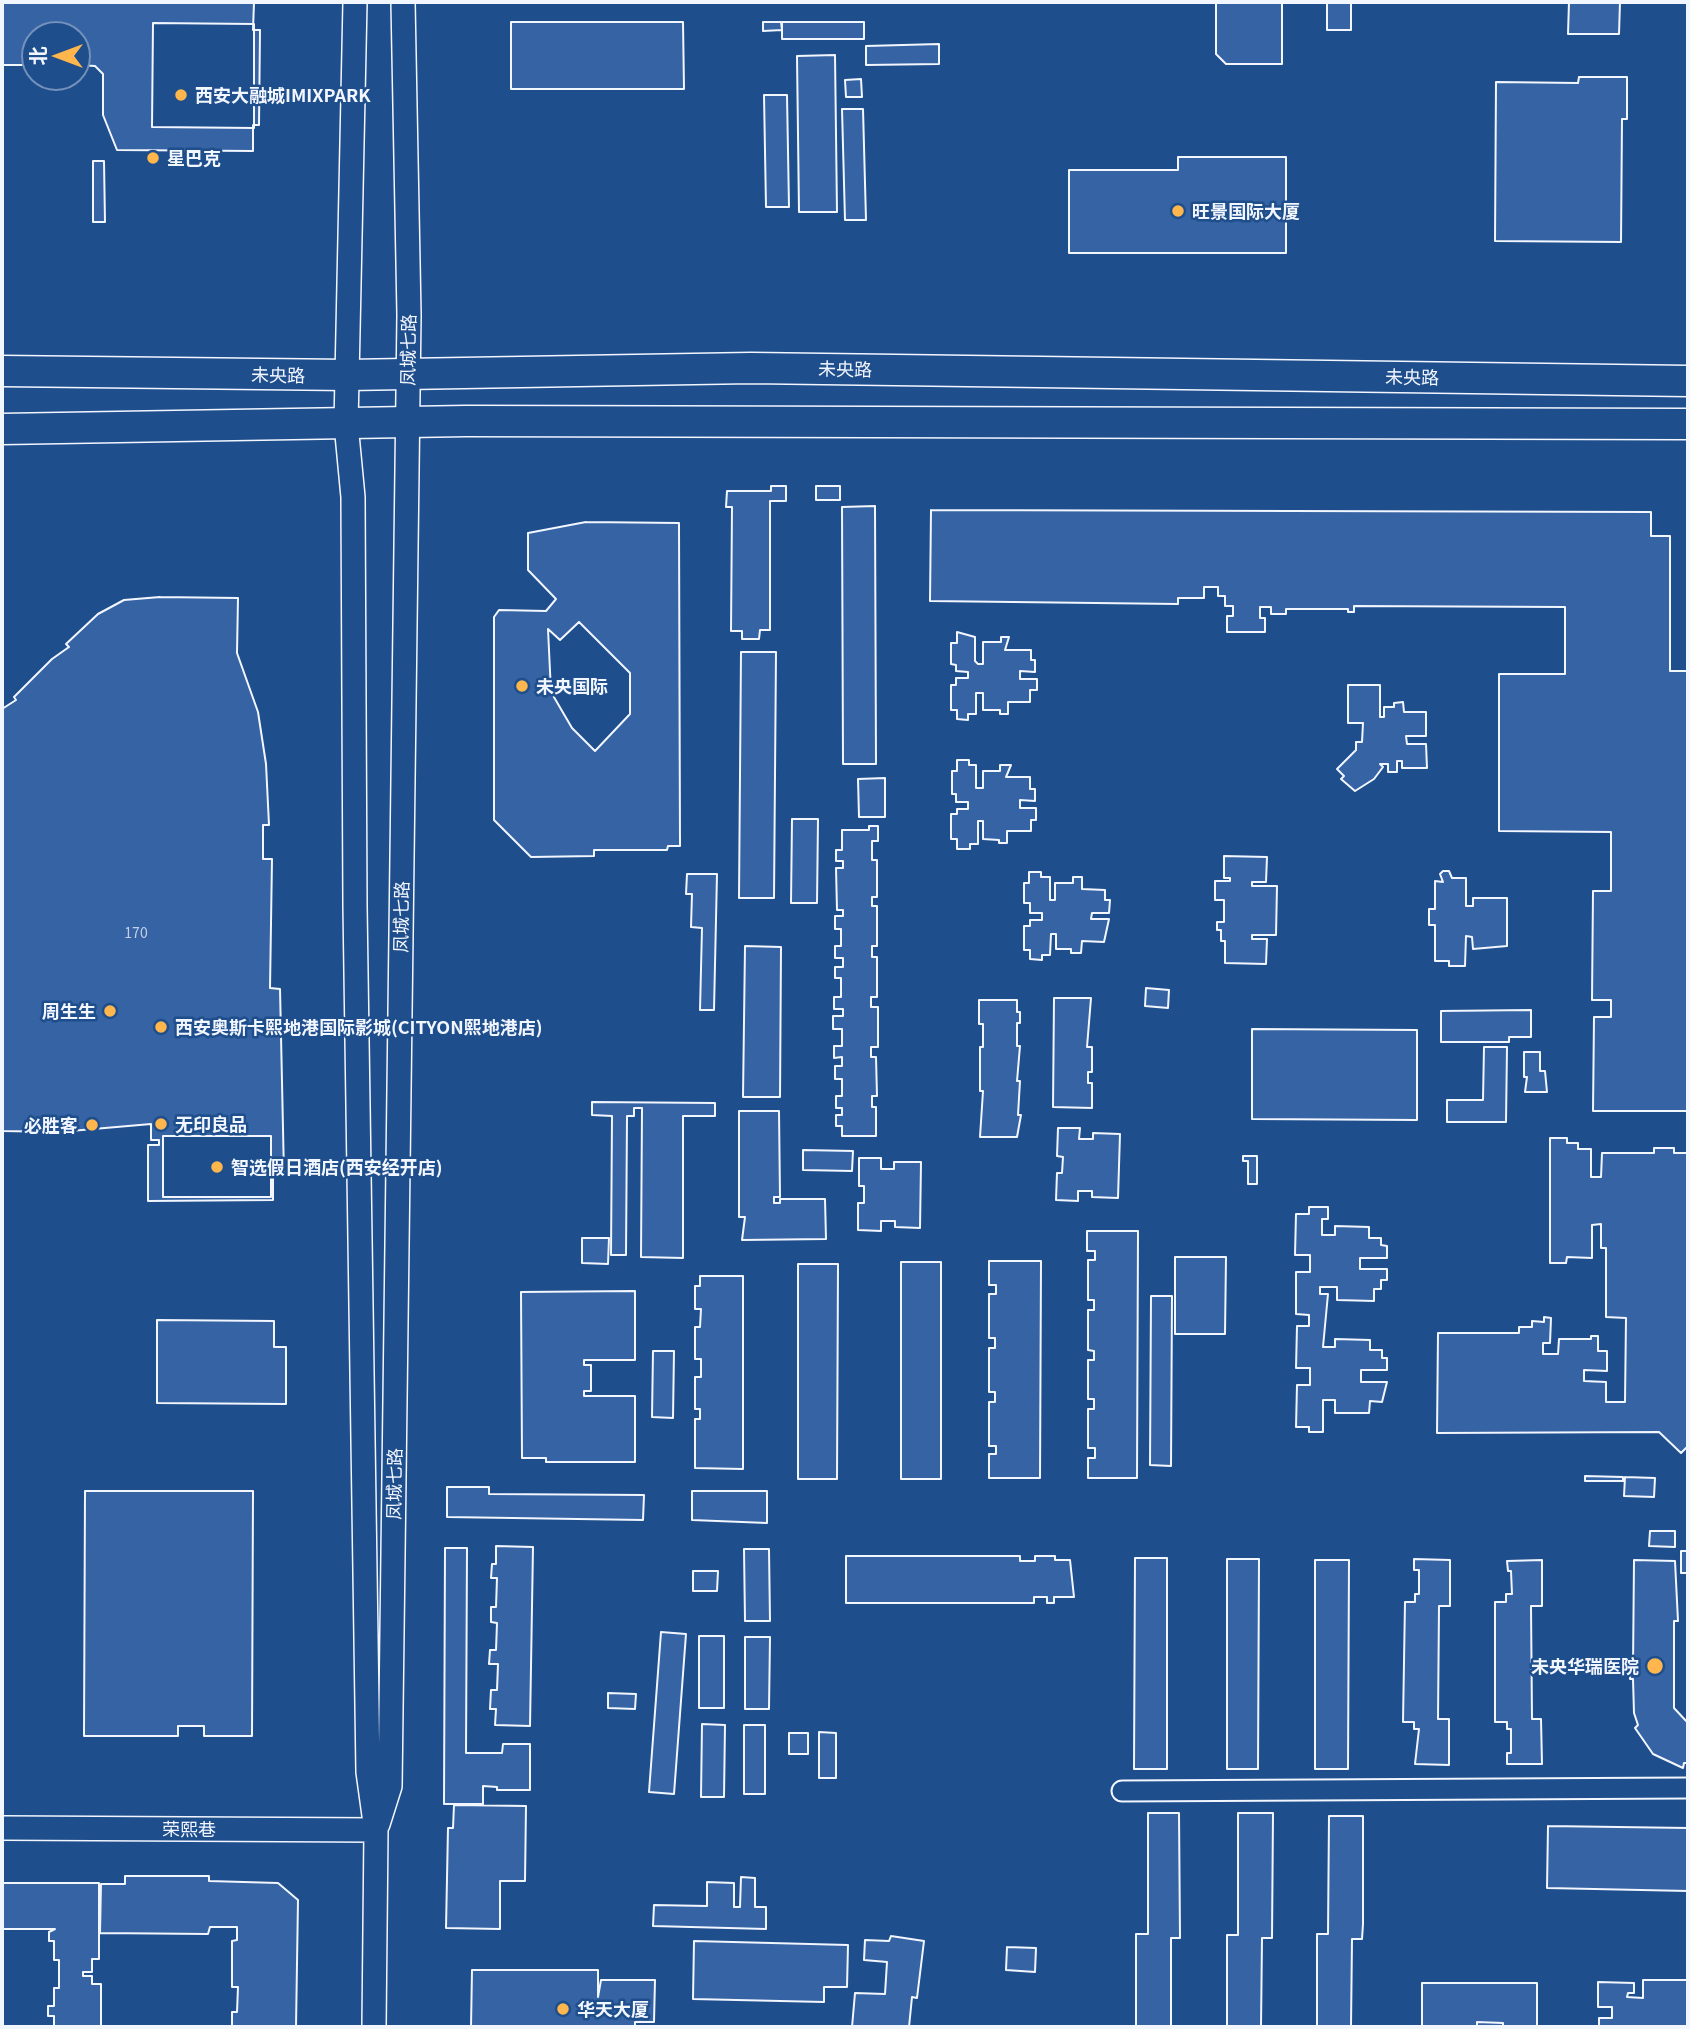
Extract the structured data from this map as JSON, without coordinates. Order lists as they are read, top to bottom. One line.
{"streets":{"main road":["未央路"],"street":["凤城七路","荣熙巷"]},"crossings":[["凤城七路","未央路"],["凤城七路","荣熙巷"]],"places":["西安大融城IMIXPARK","星巴克","旺景国际大厦","未央国际","周生生","西安奥斯卡熙地港国际影城(CITYON熙地港店)","无印良品","必胜客","智选假日酒店(西安经开店)","未央华瑞医院","华天大厦"],"house_numbers":["170"],"north":"left"}
